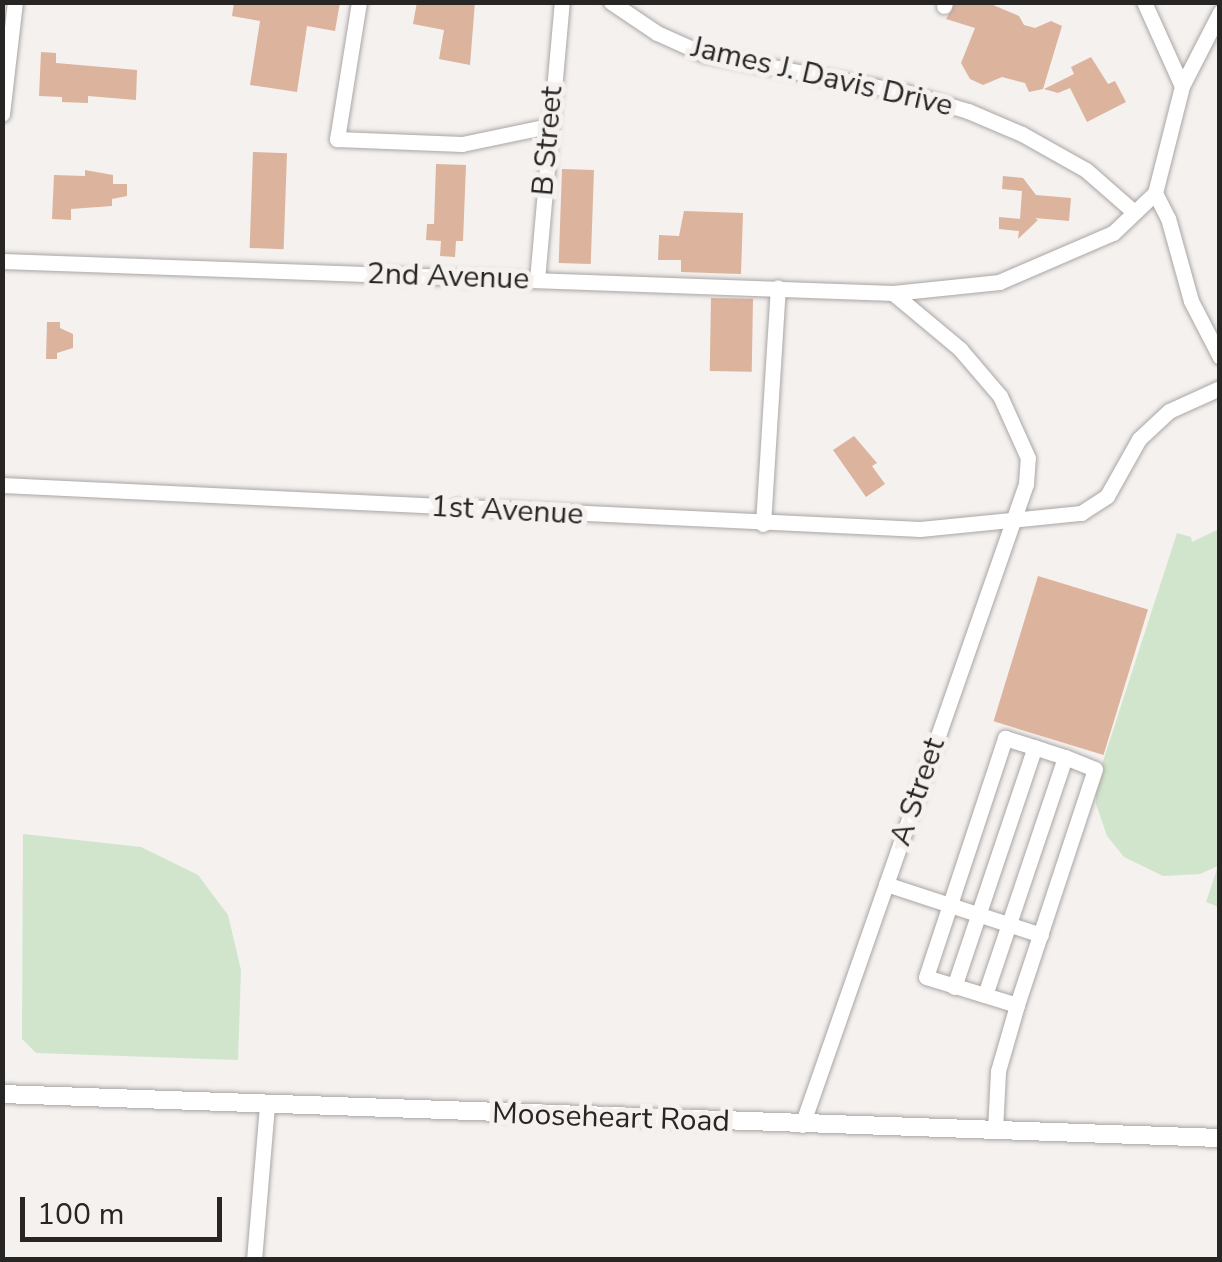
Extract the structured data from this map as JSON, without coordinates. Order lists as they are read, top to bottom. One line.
{"streets":{"main road":["Mooseheart Road"],"street":["James J. Davis Drive","B Street","2nd Avenue","1st Avenue","A Street"]},"crossings":[["James J. Davis Drive","2nd Avenue"],["B Street","2nd Avenue"],["2nd Avenue","A Street"],["1st Avenue","A Street"],["A Street","Mooseheart Road"]],"scale_bar":"100 m"}
